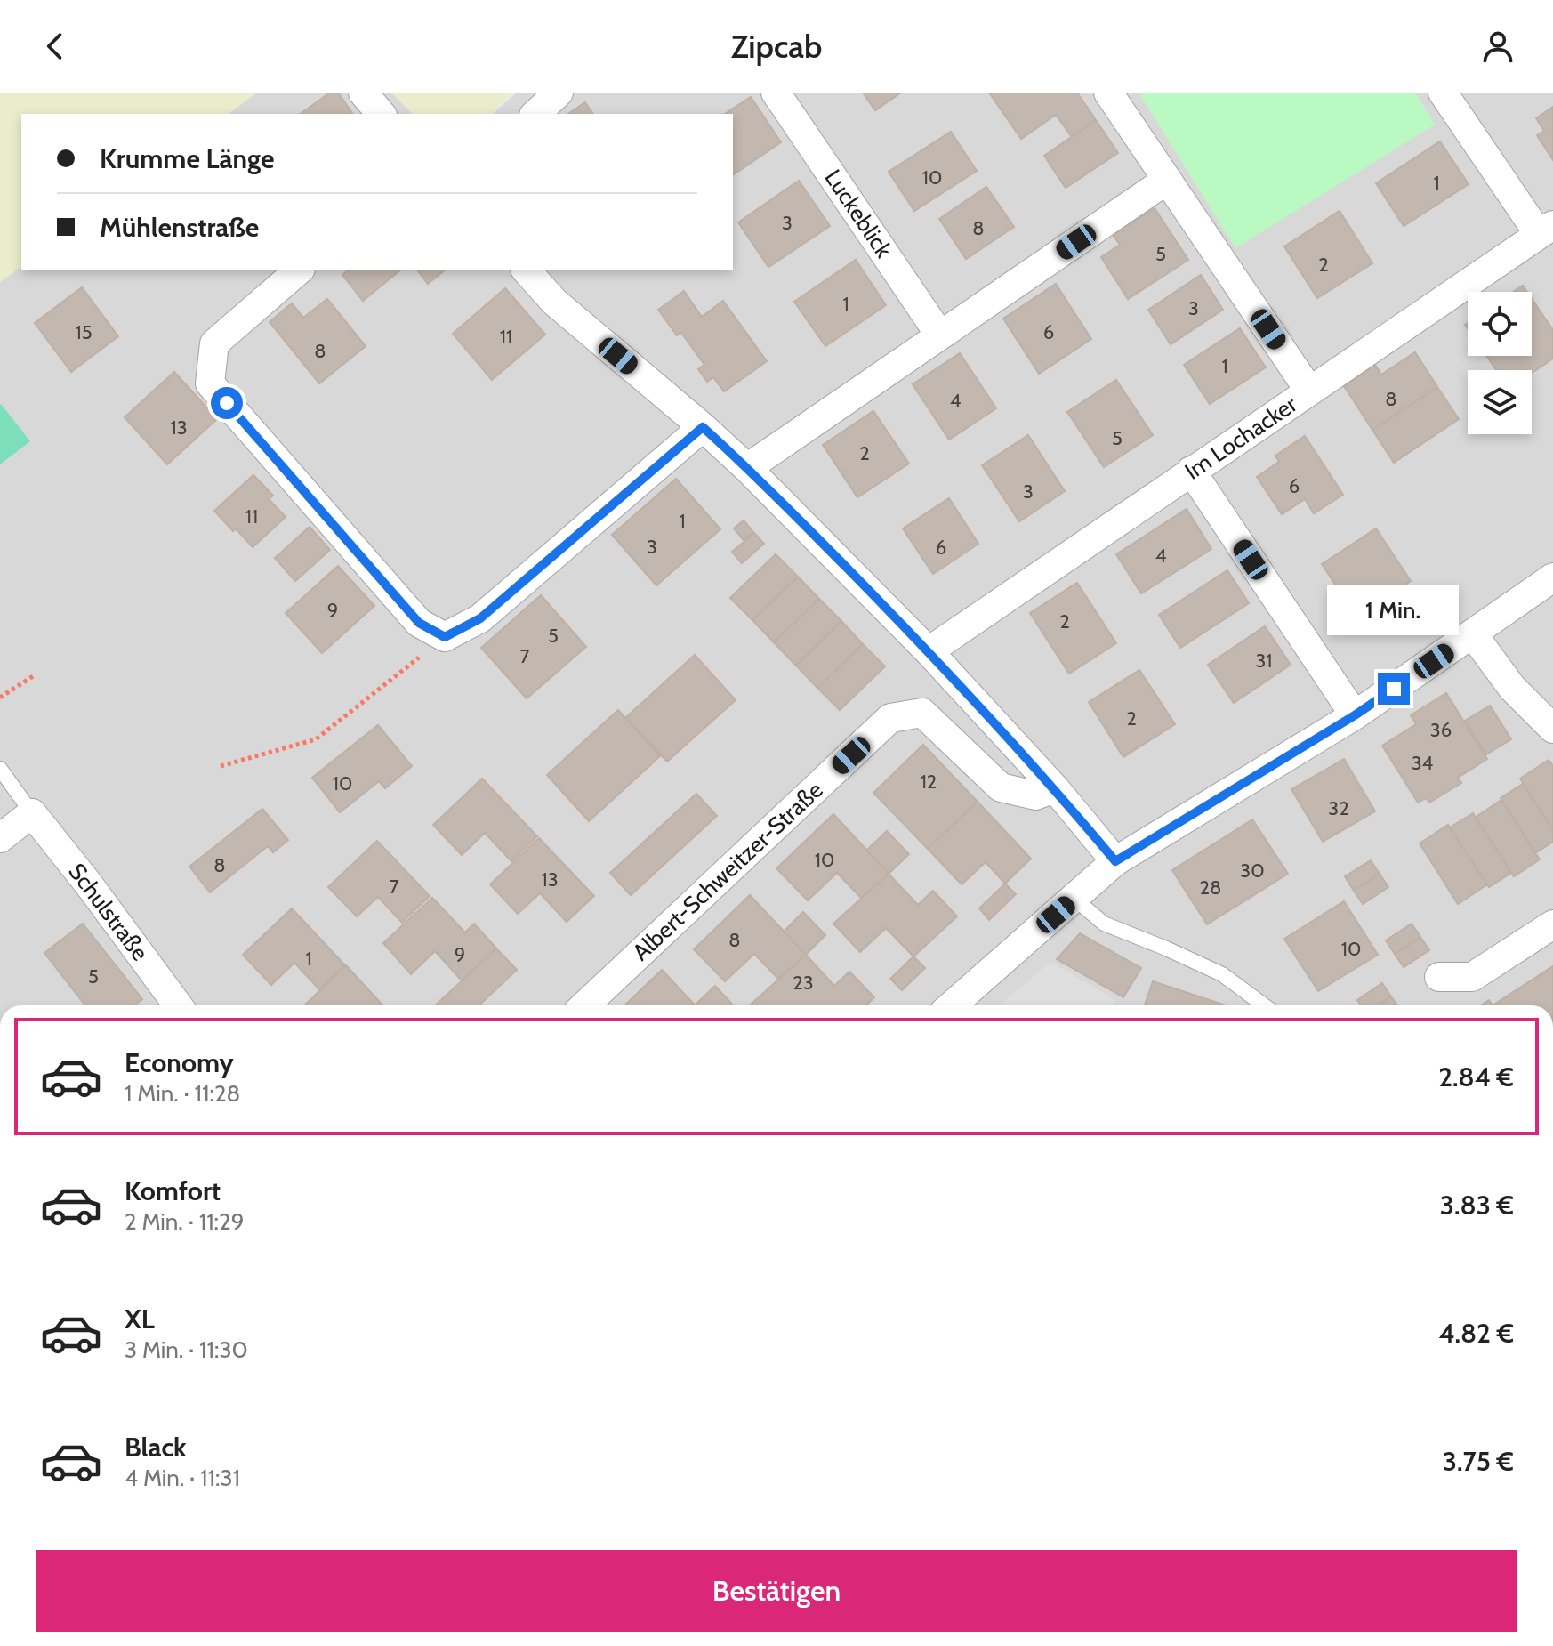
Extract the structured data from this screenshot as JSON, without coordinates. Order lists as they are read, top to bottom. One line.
{"streets":{"street":["Luckeblick","Im Lochacker","Albert-Schweitzer-Straße","Schulstraße"]},"house_numbers":["10","1","3","8","5","2","1","3","15","6","11","8","1","8","4","13","5","2","6","3","11","1","3","6","4","9","2","5","7","31","2","36","34","12","10","32","10","8","30","13","7","28","8","10","9","1","5","23"],"page":{"header":"Zipcab","banner":["Krumme Länge","Mühlenstraße"],"bubble":"1 Min.","list":[{"name":"Economy","note":"1 Min. · 11:28","value":"2.84 €"},{"name":"Komfort","note":"2 Min. · 11:29","value":"3.83 €"},{"name":"XL","note":"3 Min. · 11:30","value":"4.82 €"},{"name":"Black","note":"4 Min. · 11:31","value":"3.75 €"}],"buttons":"Bestätigen"}}
